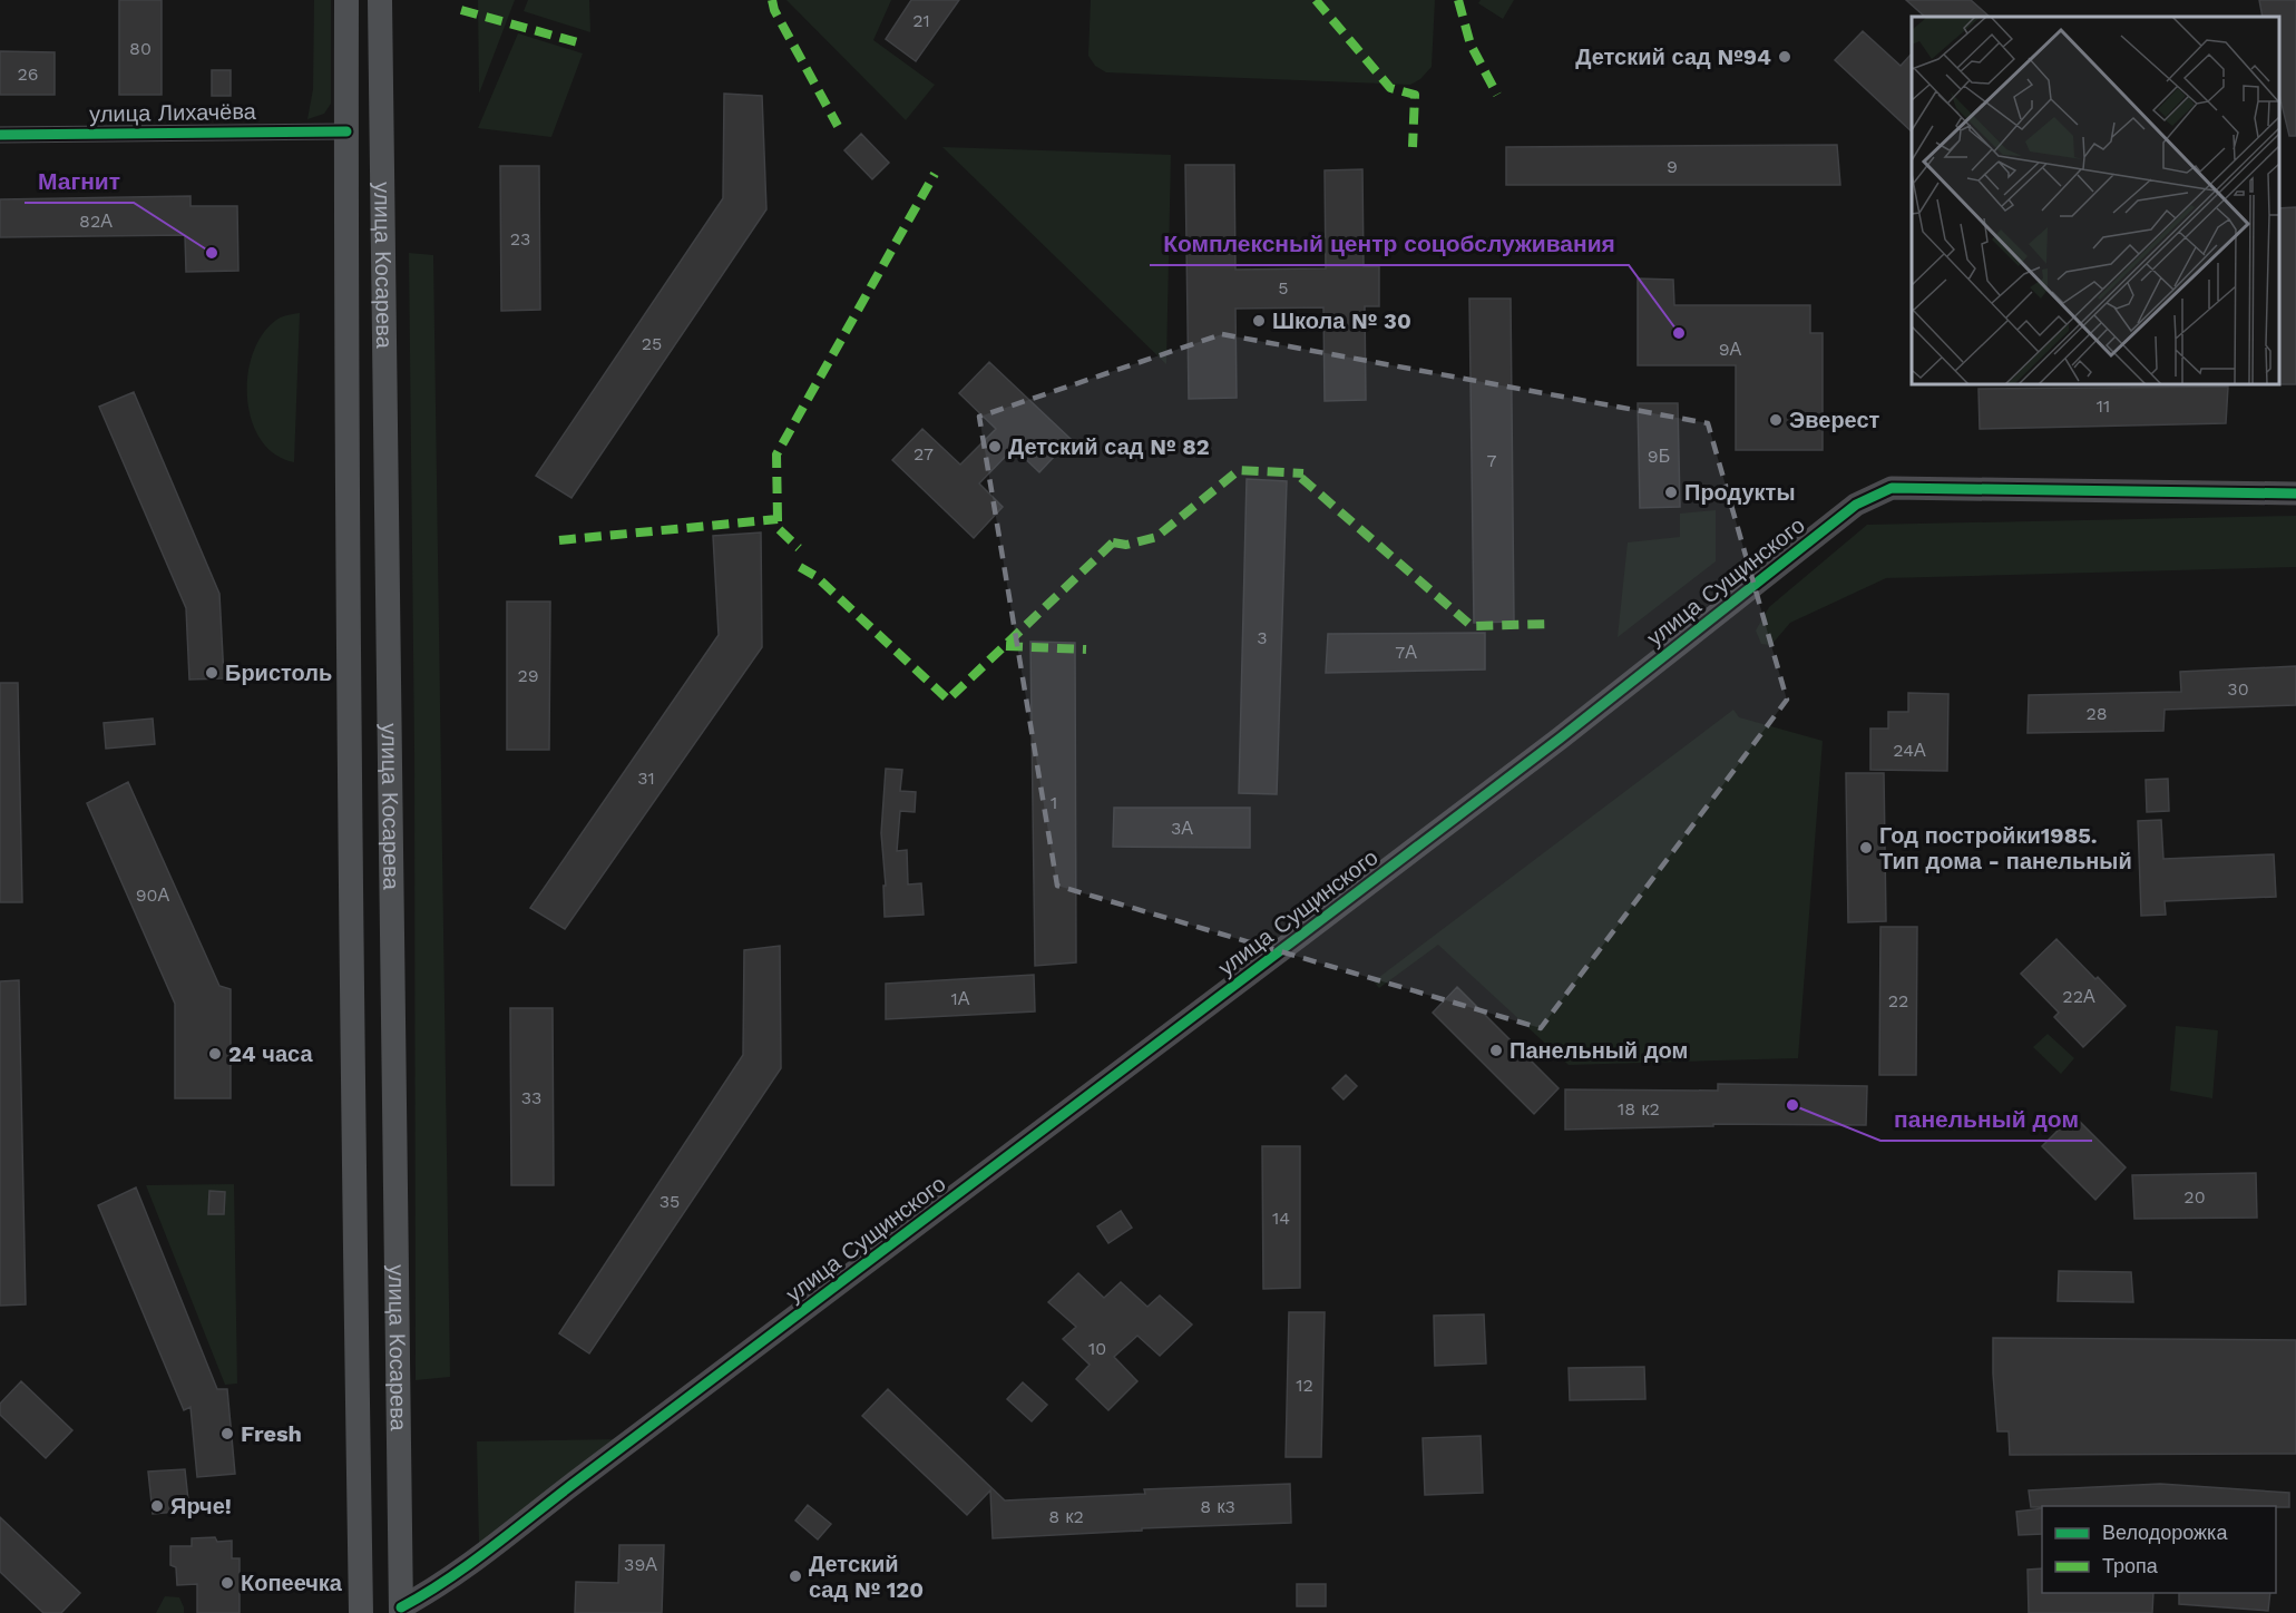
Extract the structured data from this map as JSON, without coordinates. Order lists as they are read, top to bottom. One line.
{"streets":{"main road":["улица Косарева","улица Сущинского"],"street":["улица Лихачёва"]},"crossings":[["улица Лихачёва","улица Косарева"],["улица Косарева","улица Сущинского"]],"places":["Детский сад №94","Магнит","Школа № 30","Комплексный центр соцобслуживания","Эверест","Детский сад № 82","Продукты","Бристоль","Год постройки1985. Тип дома - панельный","Панельный дом","24 часа","панельный дом","Fresh","Ярче!","Детский сад № 120","Копеечка"],"house_numbers":["21","80","26","9","82А","23","5","25","9А","11","27","9Б","7","3","7А","29","30","28","24А","31","1","3А","90А","22А","1А","22","33","18 к2","20","35","14","10","12","8 к3","8 к2","39А"],"legend":["Велодорожка","Тропа"]}
